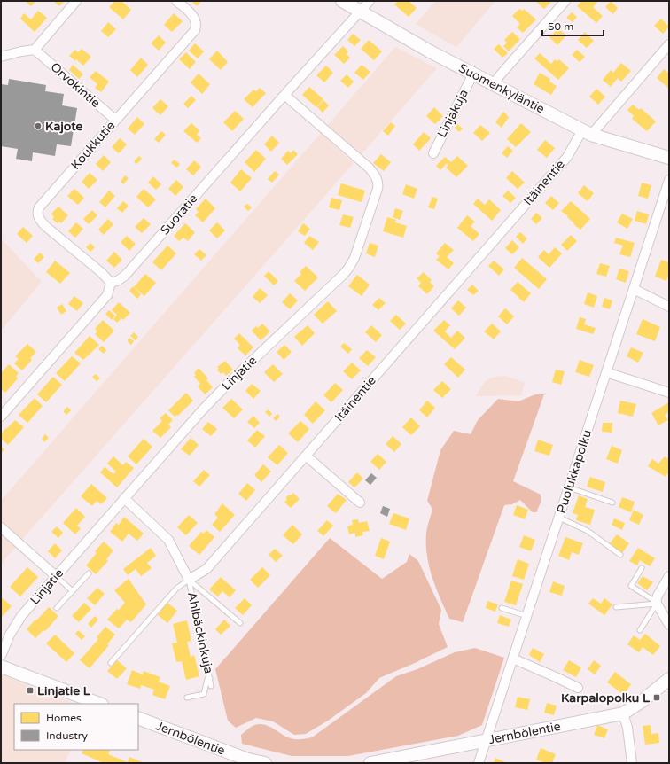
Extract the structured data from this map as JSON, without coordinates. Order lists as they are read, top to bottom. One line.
{"streets":{"street":["Orvokintie","Suomenkyläntie","Linjakuja","Koukkutie","Itäinentie","Suoratie","Linjatie","Puolukkapolku","Jernbölentie"],"lane":["Ahlbäckinkuja"]},"crossings":[["Orvokintie","Koukkutie"],["Suomenkyläntie","Linjakuja"],["Suomenkyläntie","Itäinentie"],["Suomenkyläntie","Suoratie"],["Koukkutie","Suoratie"],["Itäinentie","Ahlbäckinkuja"],["Suoratie","Linjatie"],["Puolukkapolku","Jernbölentie"]],"places":{"other":["Kajote"],"transit":["Linjatie L","Karpalopolku L"]},"legend":["Homes","Industry"],"scale_bar":"50 m"}
